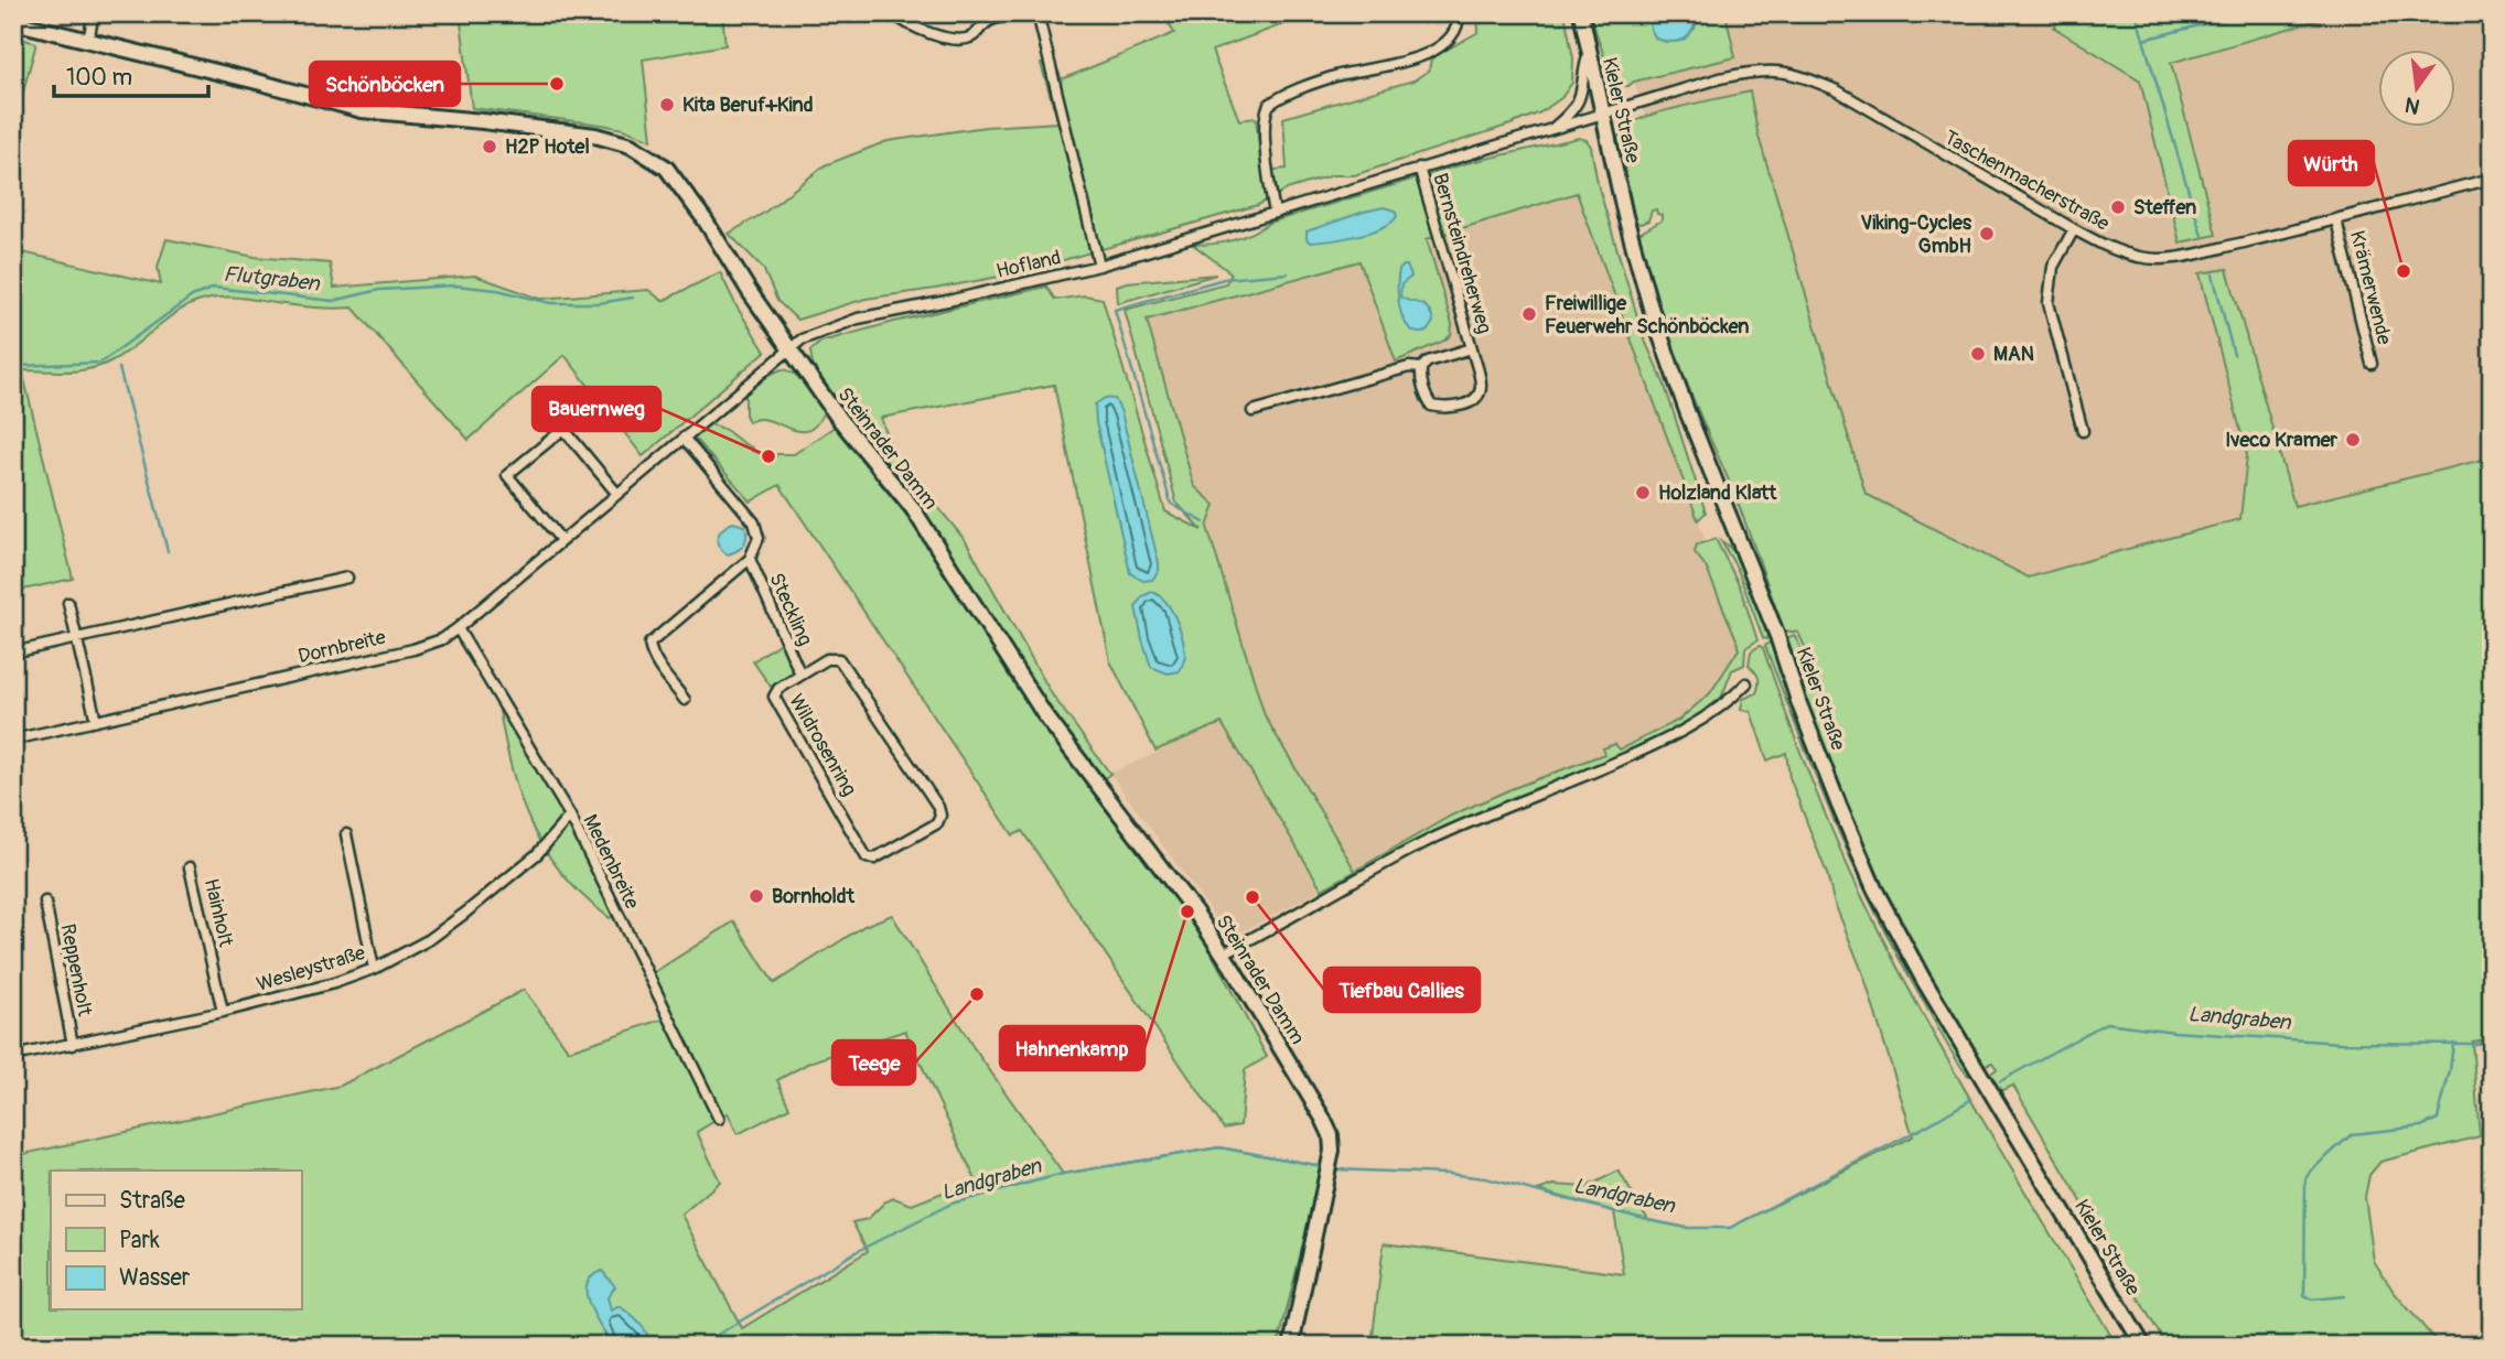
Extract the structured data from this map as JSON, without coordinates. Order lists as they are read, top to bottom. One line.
{"streets":{"main road":["Kieler Straße","Steinrader Damm"],"street":["Taschenmacherstraße","Bernsteindreherweg","Hofland","Krämerwende","Steckling","Dornbreite","Wildrosenring","Medenbreite","Hainholt","Wesleystraße","Reppenholt"]},"crossings":[["Kieler Straße","Taschenmacherstraße"],["Kieler Straße","Hofland"],["Taschenmacherstraße","Hofland"],["Taschenmacherstraße","Krämerwende"],["Bernsteindreherweg","Hofland"],["Hofland","Steinrader Damm"],["Hofland","Dornbreite"],["Steinrader Damm","Dornbreite"],["Steckling","Wildrosenring"],["Dornbreite","Medenbreite"],["Medenbreite","Wesleystraße"],["Hainholt","Wesleystraße"],["Wesleystraße","Reppenholt"]],"water":["Flutgraben","Landgraben"],"places":["Schönböcken","Kita Beruf+Kind","H2P Hotel","Steffen","Viking-Cycles GmbH","Würth","Freiwillige Feuerwehr Schönböcken","MAN","Iveco Kramer","Bauernweg","Holzland Klatt","Bornholdt","Tiefbau Callies","Hahnenkamp","Teege"],"legend":["Straße","Park","Wasser"],"scale_bar":"100 m","north":"bottom"}
